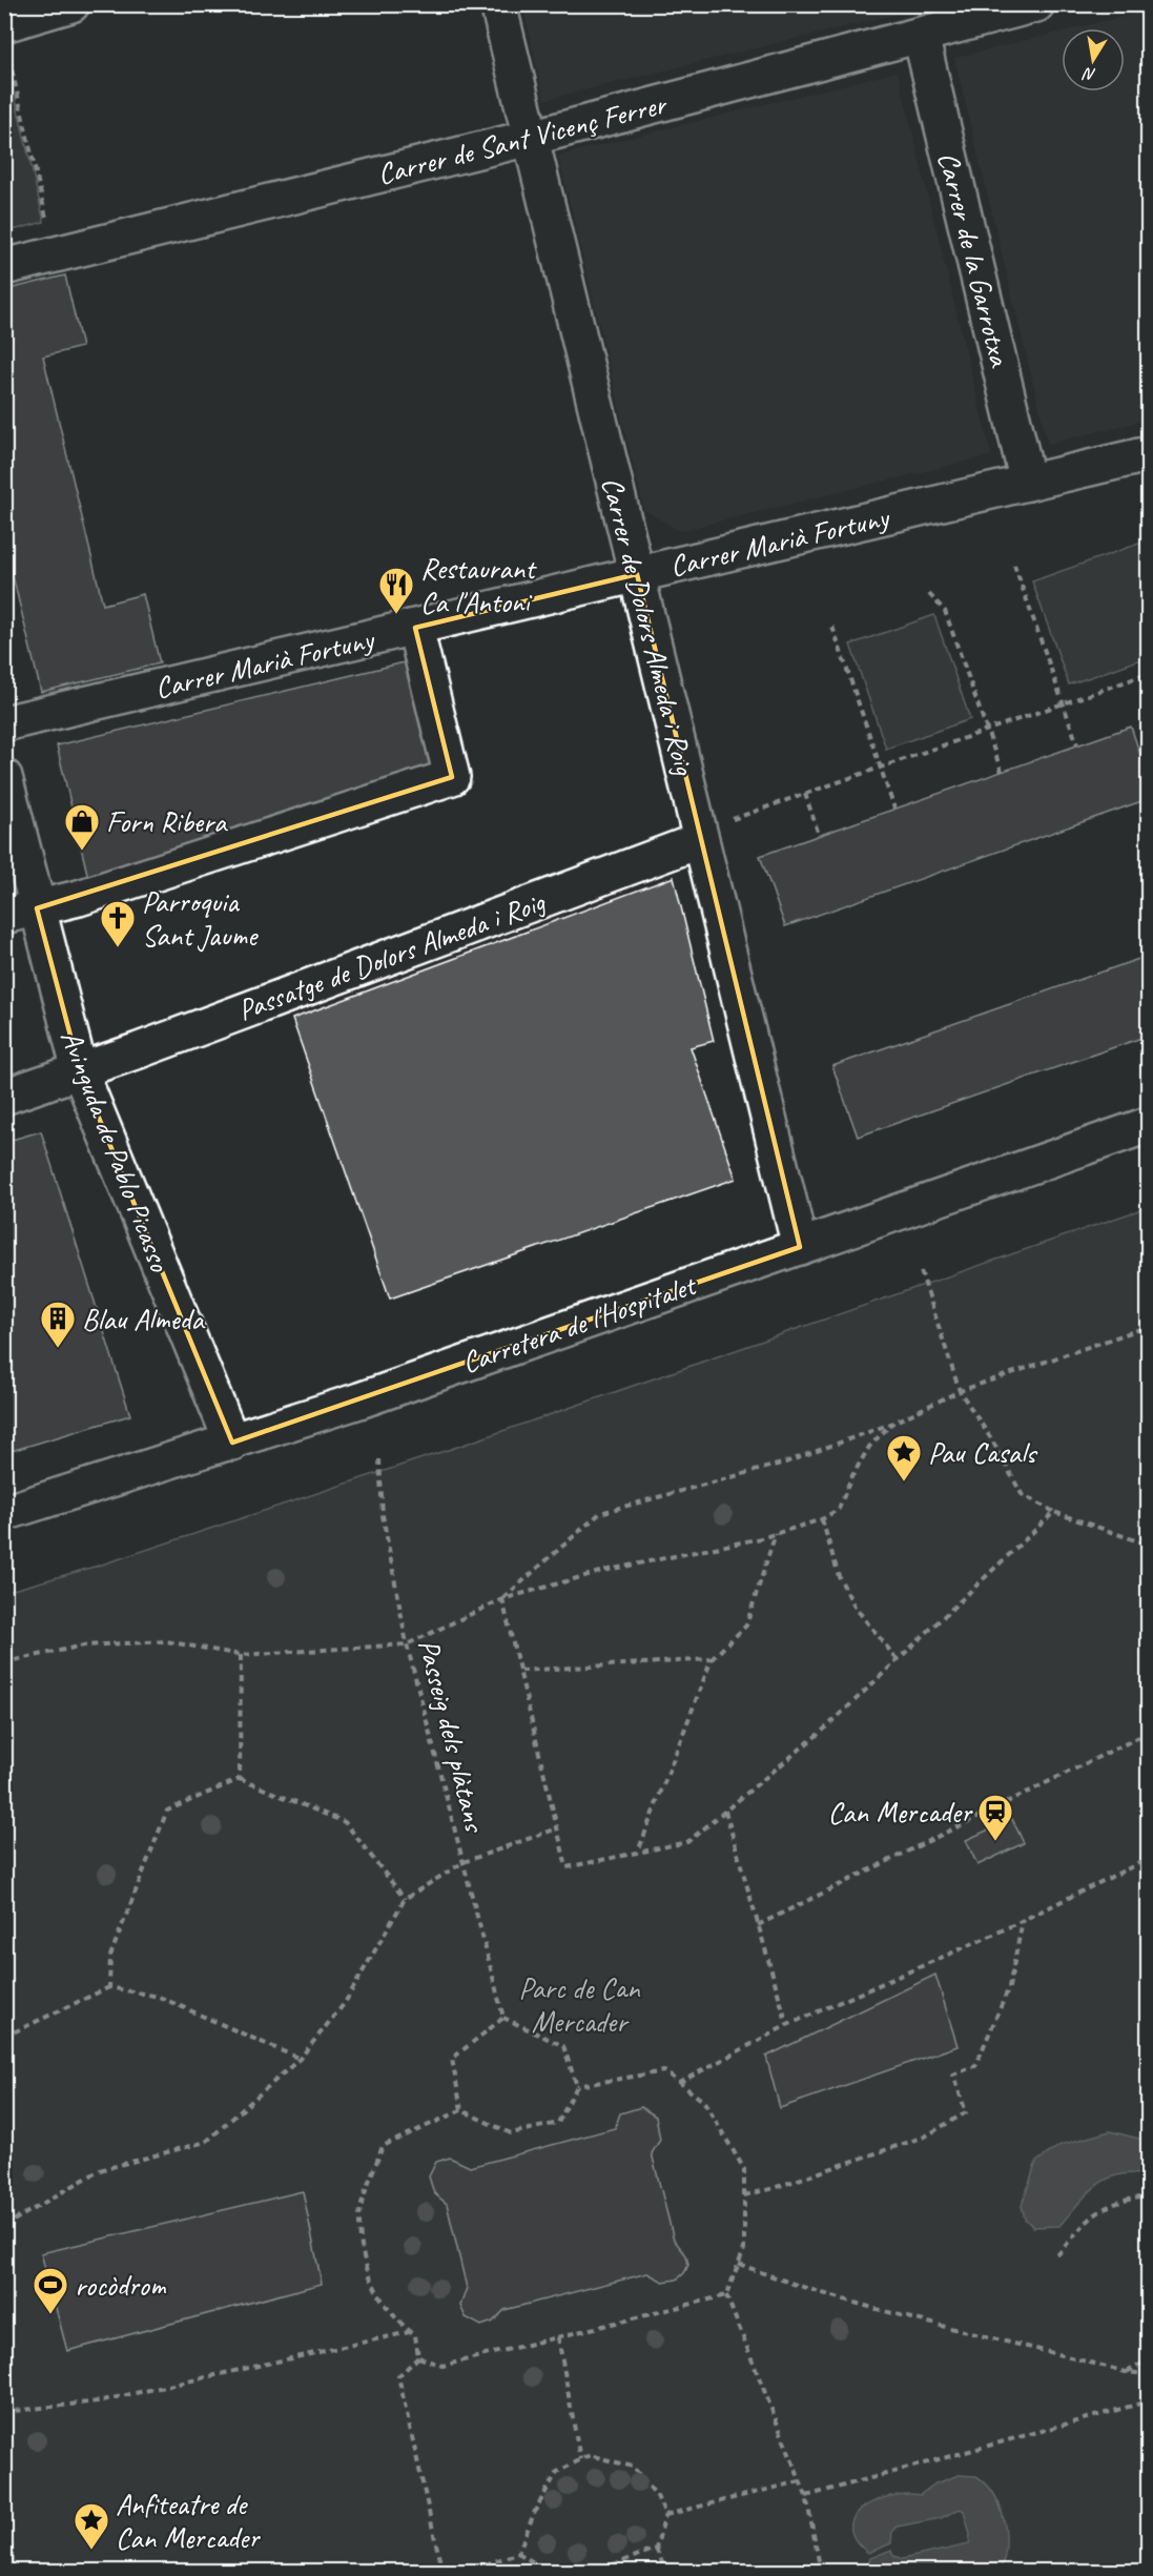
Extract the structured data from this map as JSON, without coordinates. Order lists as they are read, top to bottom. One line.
{"streets":{"street":["Carrer de Sant Vicenç Ferrer","Carrer de la Garrotxa","Carrer Marià Fortuny","Carrer de Dolors Almeda i Roig","Passatge de Dolors Almeda i Roig","Avinguda de Pablo Picasso","Carretera de l'Hospitalet"],"path":["Passeig dels plàtans"]},"crossings":[["Carrer de Sant Vicenç Ferrer","Carrer de la Garrotxa"],["Carrer de Sant Vicenç Ferrer","Carrer de Dolors Almeda i Roig"],["Carrer de la Garrotxa","Carrer Marià Fortuny"],["Carrer Marià Fortuny","Carrer de Dolors Almeda i Roig"],["Carrer de Dolors Almeda i Roig","Passatge de Dolors Almeda i Roig"],["Carrer de Dolors Almeda i Roig","Carretera de l'Hospitalet"],["Passatge de Dolors Almeda i Roig","Avinguda de Pablo Picasso"],["Avinguda de Pablo Picasso","Carretera de l'Hospitalet"]],"parks":["Parc de Can Mercader"],"places":{"restaurant":["Restaurant Ca l'Antoni"],"shop":["Forn Ribera"],"church":["Parroquia Sant Jaume"],"building":["Blau Almeda"],"place":["Pau Casals","Anfiteatre de Can Mercader"],"station":["Can Mercader"],"sports":["rocòdrom"]},"north":"bottom"}
